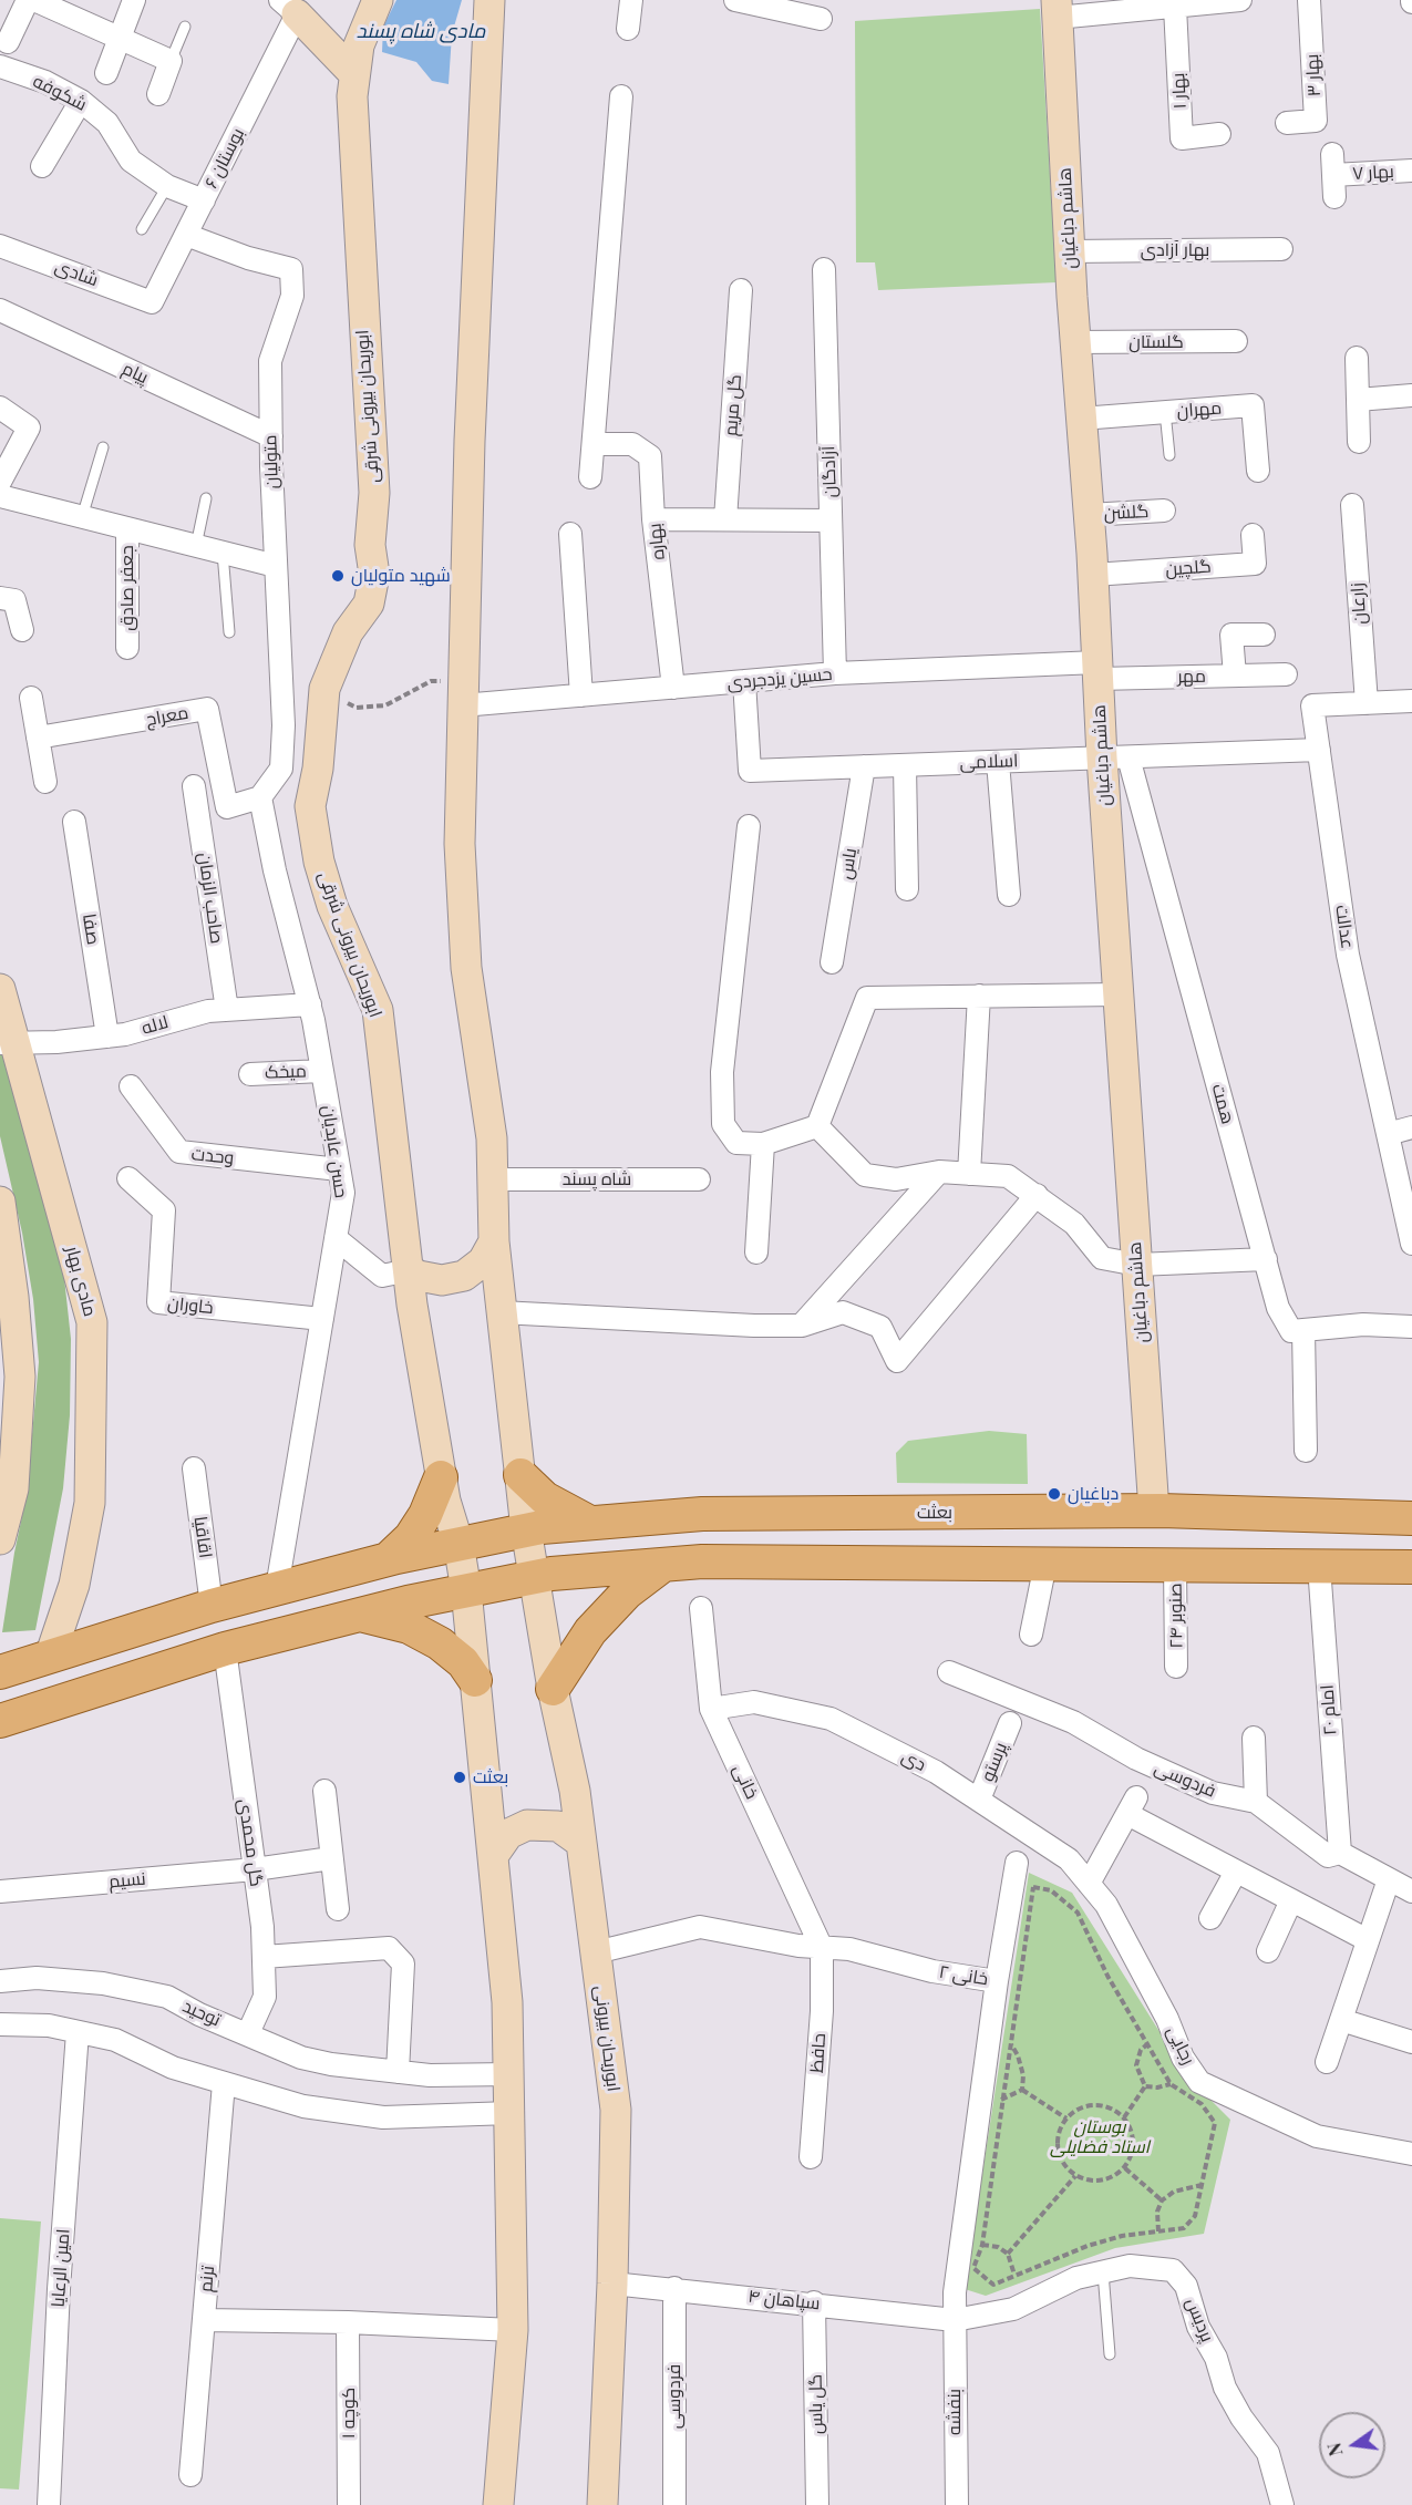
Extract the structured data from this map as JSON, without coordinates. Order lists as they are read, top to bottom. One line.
{"streets":{"main road":["هاشم دباغیان","ابوریحان بیرونی شرقی","مادی بهار","بعثت","ابوریحان بیرونی"],"street":["بهار ۳","بهار ۱","شکوفه","بوستان ۶","بهار ۷","بهار آزادی","شادی","گلستان","پیام","گل مریم","مهران","متولیان","آزادگان","گلشن","بهاره","گلچین","جعفر صادق","زارعان","مهر","حسین یزدجردی","معراج","اسلامی","یاس","صاحب الزمان","عدالت","صفا","لاله","میخک","همت","حسن عابدیان","وحدت","شاه پسند","خاوران","اقاقیا","صنوبر ۲۴","امام ۲۰","دی","پرستو","فردوسی","خانی","گل محمدی","نسیم","خانی ۲","توحید","رجایی","حافظ","امین الرعایا","ترنم","سپاهان ۴","پردیس","گل یاس","بنفشه","کوچه ۱"]},"crossings":[["شکوفه","بوستان ۶"],["بوستان ۶","شادی"],["بوستان ۶","متولیان"],["هاشم دباغیان","بهار آزادی"],["هاشم دباغیان","گلستان"],["هاشم دباغیان","مهران"],["هاشم دباغیان","گلشن"],["هاشم دباغیان","گلچین"],["هاشم دباغیان","مهر"],["هاشم دباغیان","حسین یزدجردی"],["هاشم دباغیان","اسلامی"],["هاشم دباغیان","همت"],["هاشم دباغیان","بعثت"],["پیام","متولیان"],["ابوریحان بیرونی شرقی","بعثت"],["آزادگان","حسین یزدجردی"],["بهاره","حسین یزدجردی"],["زارعان","عدالت"],["مهر","حسین یزدجردی"],["حسین یزدجردی","اسلامی"],["معراج","حسن عابدیان"],["اسلامی","یاس"],["اسلامی","عدالت"],["اسلامی","همت"],["صاحب الزمان","لاله"],["صفا","لاله"],["لاله","حسن عابدیان"],["لاله","مادی بهار"],["میخک","حسن عابدیان"],["حسن عابدیان","وحدت"],["حسن عابدیان","خاوران"],["حسن عابدیان","بعثت"],["مادی بهار","بعثت"],["بعثت","اقاقیا"],["بعثت","ابوریحان بیرونی"],["امام ۲۰","فردوسی"],["دی","پرستو"],["دی","خانی"],["دی","رجایی"],["فردوسی","سپاهان ۴"],["خانی","خانی ۲"],["خانی","حافظ"],["گل محمدی","نسیم"],["گل محمدی","توحید"],["خانی ۲","ابوریحان بیرونی"],["خانی ۲","حافظ"],["خانی ۲","سپاهان ۴"],["خانی ۲","پردیس"],["خانی ۲","بنفشه"],["ابوریحان بیرونی","سپاهان ۴"],["سپاهان ۴","پردیس"],["سپاهان ۴","گل یاس"],["سپاهان ۴","بنفشه"],["پردیس","بنفشه"]],"water":["مادی شاه پسند"],"parks":["بوستان استاد فضایلی"],"places":["شهید متولیان","دباغیان","بعثت"],"north":"left"}
